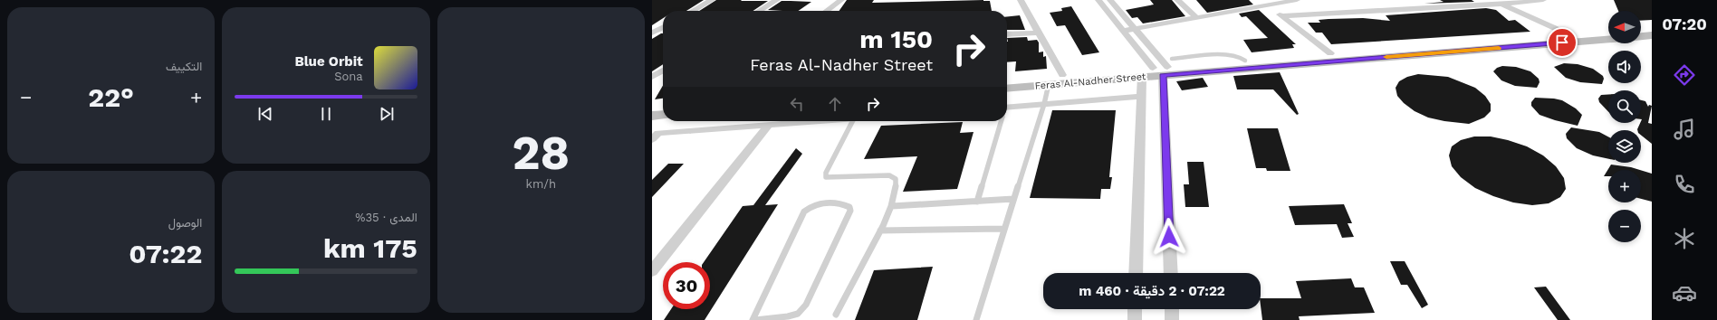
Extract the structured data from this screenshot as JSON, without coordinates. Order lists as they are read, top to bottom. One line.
{"streets":{"street":["Feras Al-Nadher Street"]},"north":"left","page":{"tabs":"07:20","tile":[["28","km/h"],"التكييف",["المدى · 35%","175 km"],["الوصول","07:22"]],"map_buttons":["+","−"],"turn":["150 m","Feras Al-Nadher Street"],"song":["Blue Orbit","Sona"],"heat":["−","22°","+"],"limit":"30","trip":"07:22 · 2 دقيقة · 460 m"}}
